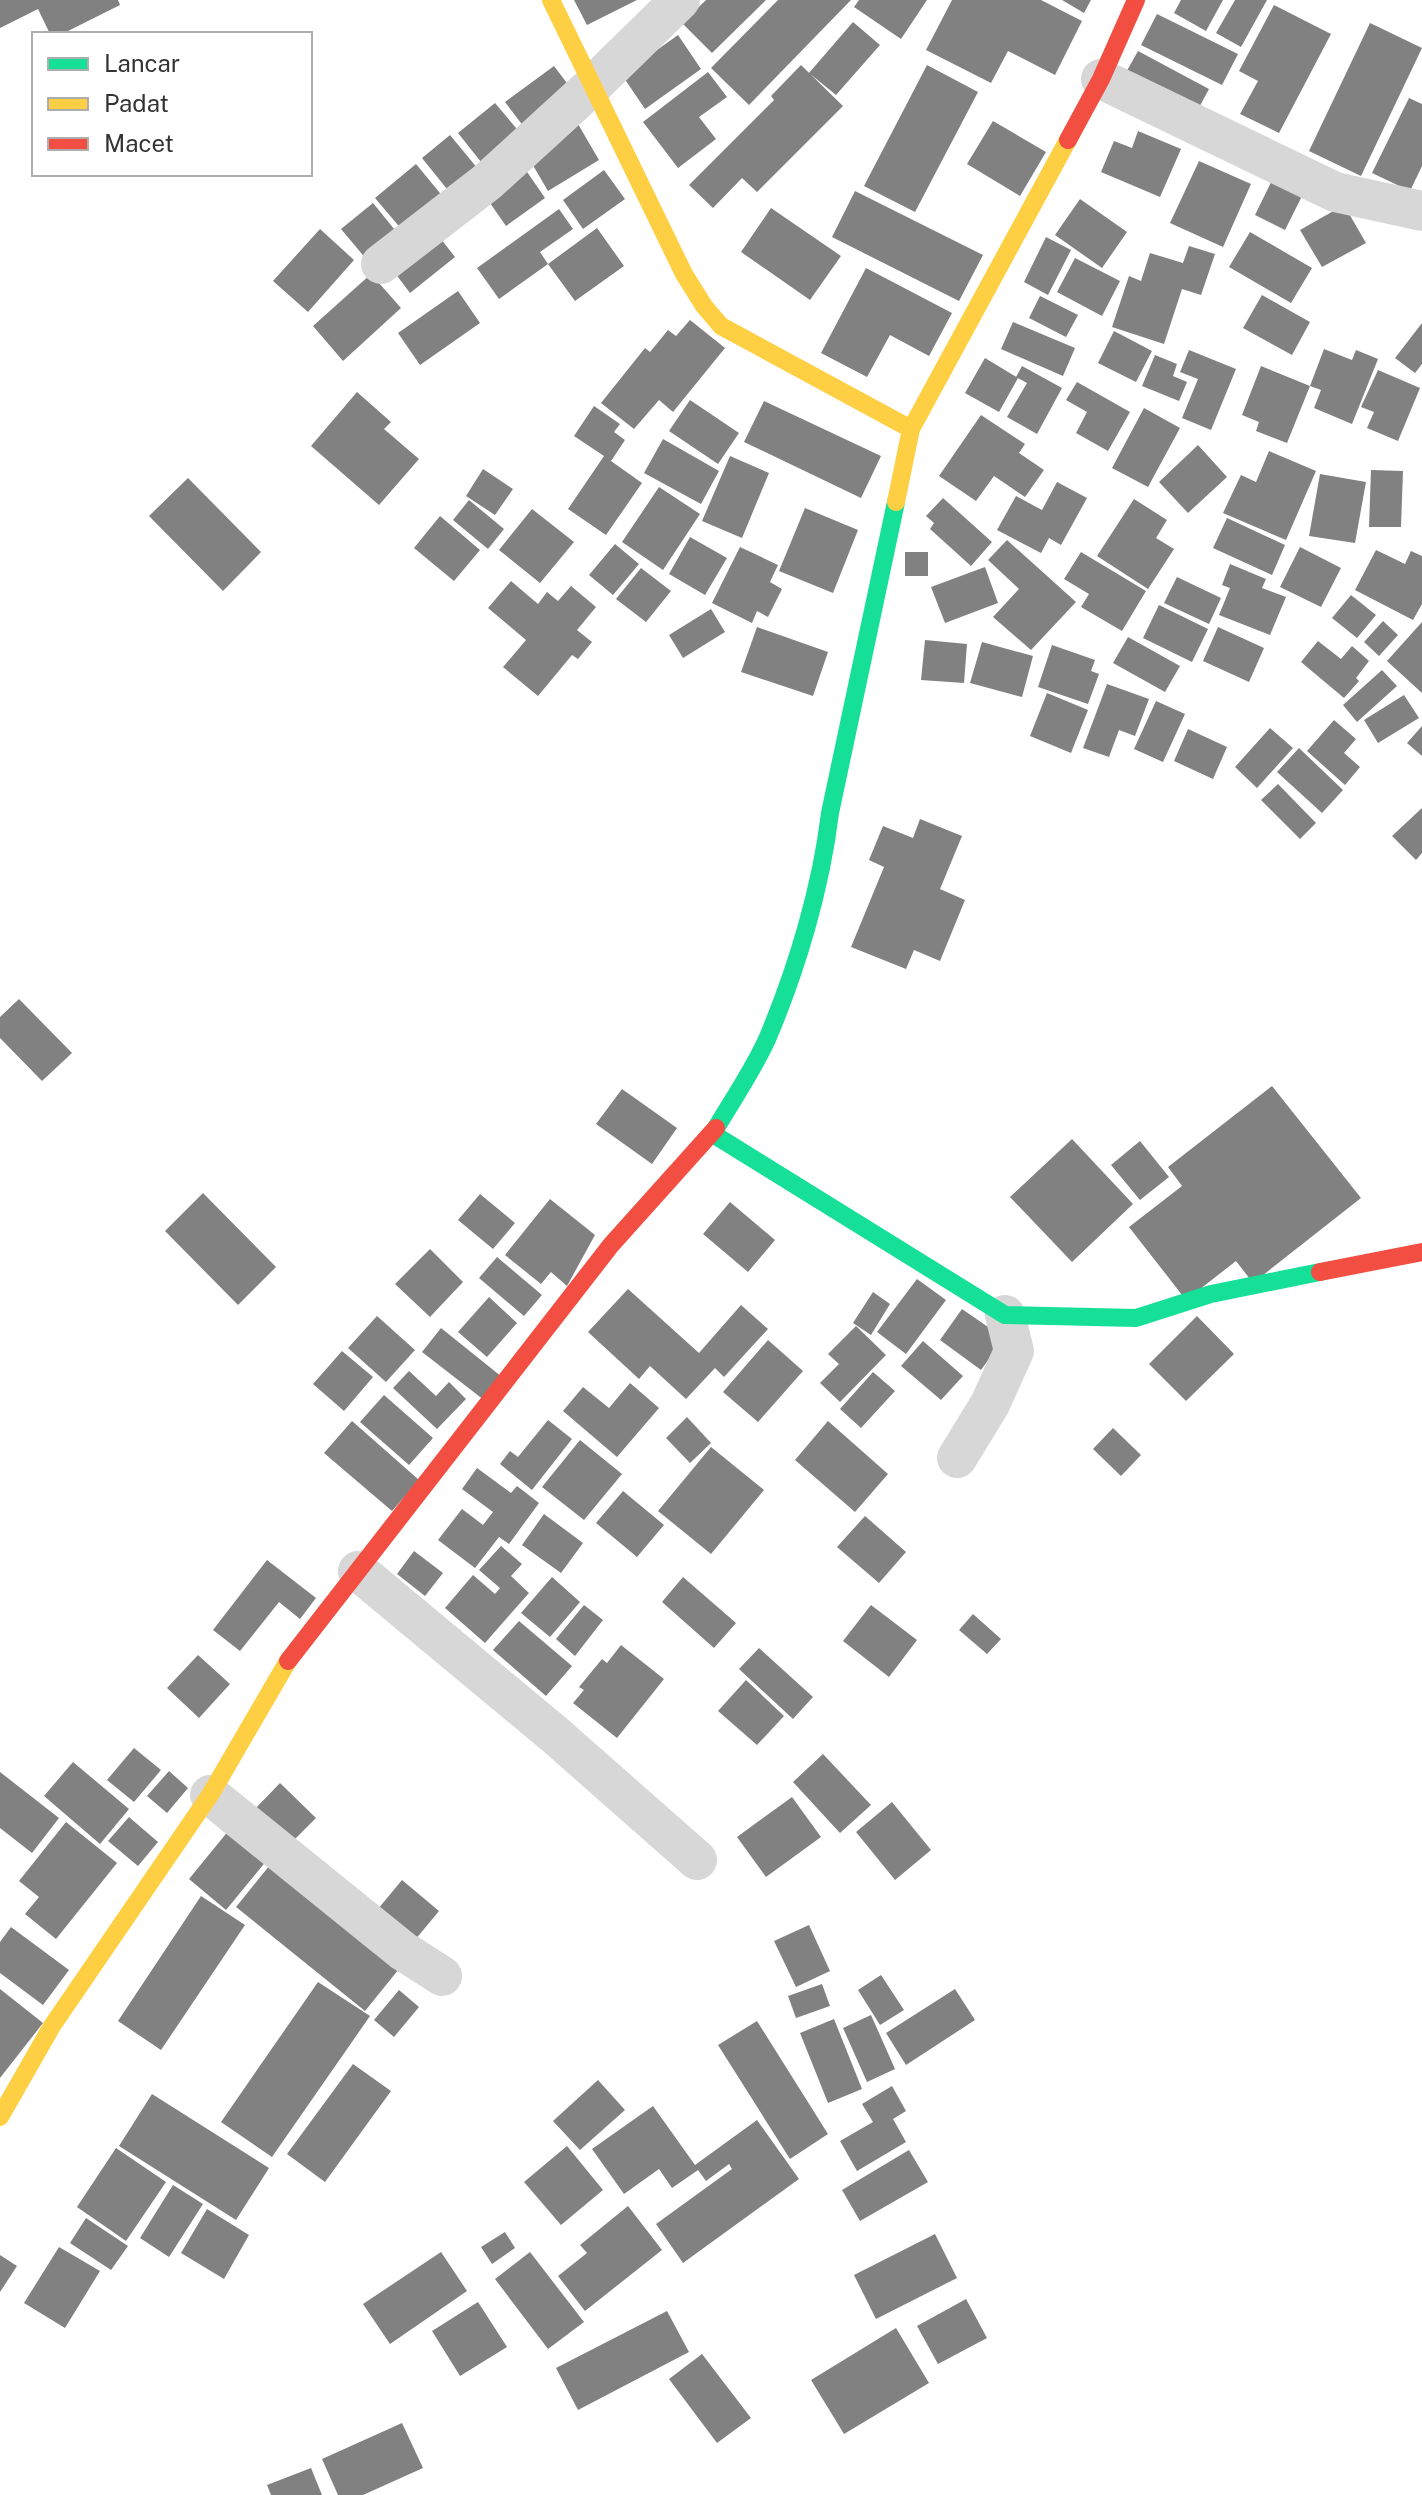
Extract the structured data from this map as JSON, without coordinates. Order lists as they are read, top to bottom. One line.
{"legend":["Lancar","Padat","Macet"]}
